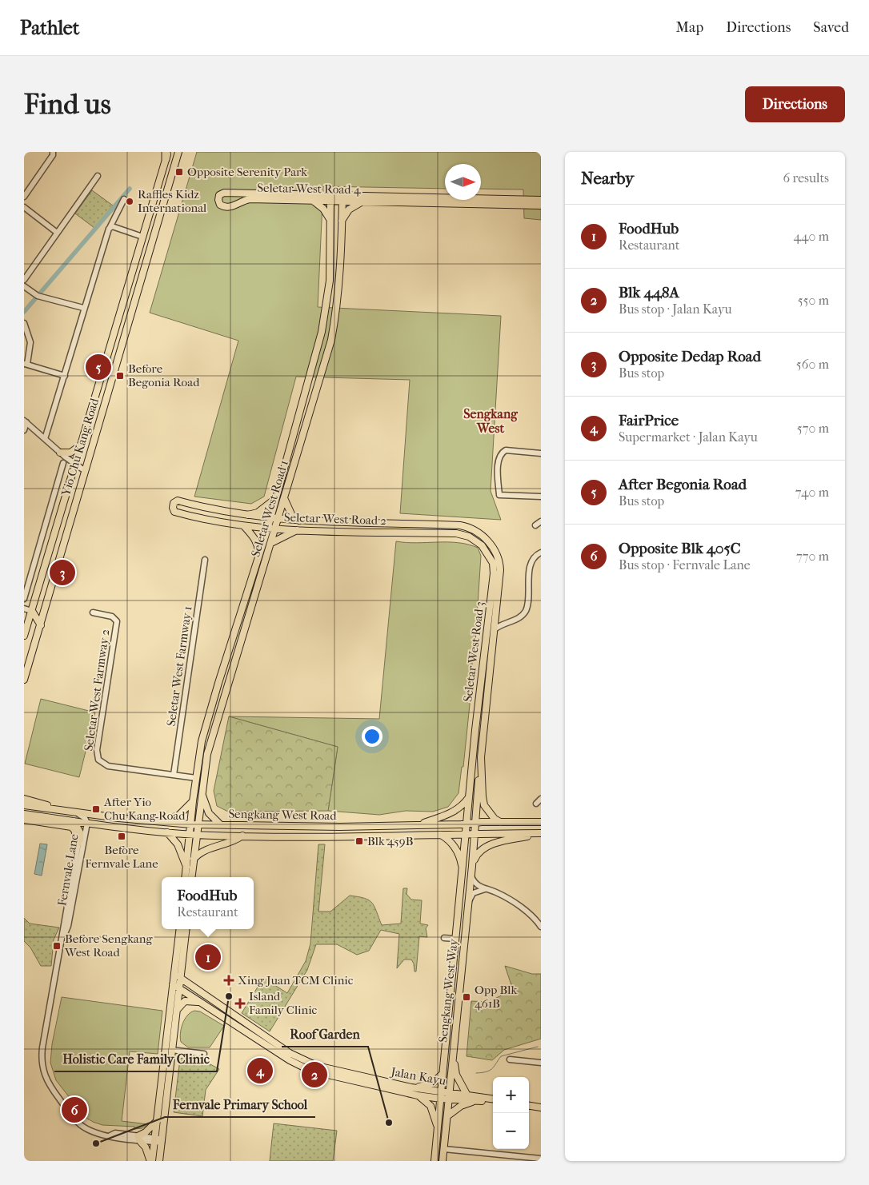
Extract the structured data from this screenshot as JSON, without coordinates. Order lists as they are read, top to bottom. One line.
{"streets":{"main road":["Seletar West Road 4","Yio Chu Kang Road","Seletar West Road 1","Seletar West Road 2","Seletar West Road 3","Sengkang West Road","Sengkang West Way","Jalan Kayu"],"street":["Seletar West Farmway 1","Seletar West Farmway 2","Fernvale Lane"]},"crossings":[["Seletar West Road 4","Seletar West Road 1"],["Seletar West Road 1","Seletar West Road 2"],["Seletar West Road 1","Seletar West Farmway 2"],["Seletar West Road 1","Sengkang West Road"],["Seletar West Road 2","Seletar West Road 3"],["Seletar West Road 3","Sengkang West Road"],["Seletar West Road 3","Sengkang West Way"],["Seletar West Farmway 1","Seletar West Farmway 2"],["Sengkang West Road","Fernvale Lane"],["Sengkang West Road","Sengkang West Way"],["Sengkang West Way","Jalan Kayu"]],"districts":["Sengkang West"],"places":{"transit":["Opposite Serenity Park","Before Begonia Road","After Yio Chu Kang Road","Before Fernvale Lane","Blk 459B","Before Sengkang West Road","Opp Blk 461B"],"other":["Raffles Kidz International","Holistic Care Family Clinic","Roof Garden","Fernvale Primary School"],"health":["Xing Juan TCM Clinic","Island Family Clinic"]},"north":"right","page":{"header":"Pathlet","nav":["Map","Directions","Saved"],"buttons":"Directions","title":"Find us","heading":["Nearby","6 results"],"list":[{"mark":"1","name":"FoodHub","note":"Restaurant","value":"440 m"},{"mark":"2","name":"Blk 448A","note":"Bus stop · Jalan Kayu","value":"550 m"},{"mark":"3","name":"Opposite Dedap Road","note":"Bus stop","value":"560 m"},{"mark":"4","name":"FairPrice","note":"Supermarket · Jalan Kayu","value":"570 m"},{"mark":"5","name":"After Begonia Road","note":"Bus stop","value":"740 m"},{"mark":"6","name":"Opposite Blk 405C","note":"Bus stop · Fernvale Lane","value":"770 m"}],"pins":["5","3","1","4","2","6"],"popup":["FoodHub","Restaurant"],"map_buttons":["+","−"]}}
